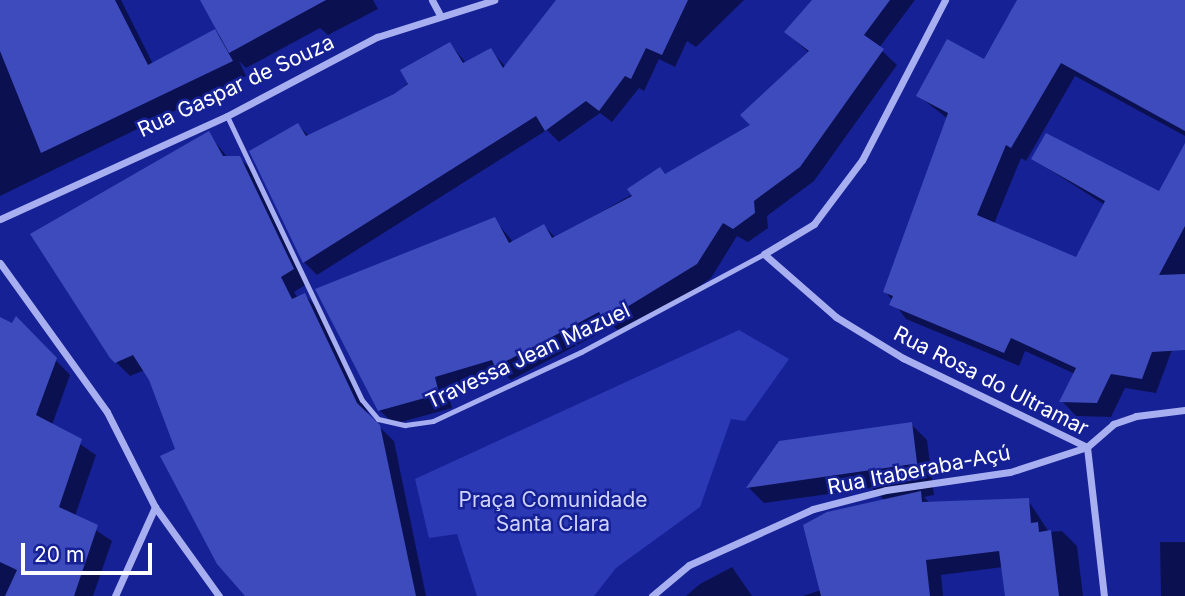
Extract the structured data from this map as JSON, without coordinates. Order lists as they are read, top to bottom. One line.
{"streets":{"street":["Rua Gaspar de Souza","Rua Rosa do Ultramar","Rua Itaberaba-Açú"],"lane":["Travessa Jean Mazuel"]},"crossings":[["Rua Gaspar de Souza","Travessa Jean Mazuel"],["Travessa Jean Mazuel","Rua Rosa do Ultramar"],["Rua Rosa do Ultramar","Rua Itaberaba-Açú"]],"parks":["Praça Comunidade Santa Clara"],"scale_bar":"20 m"}
